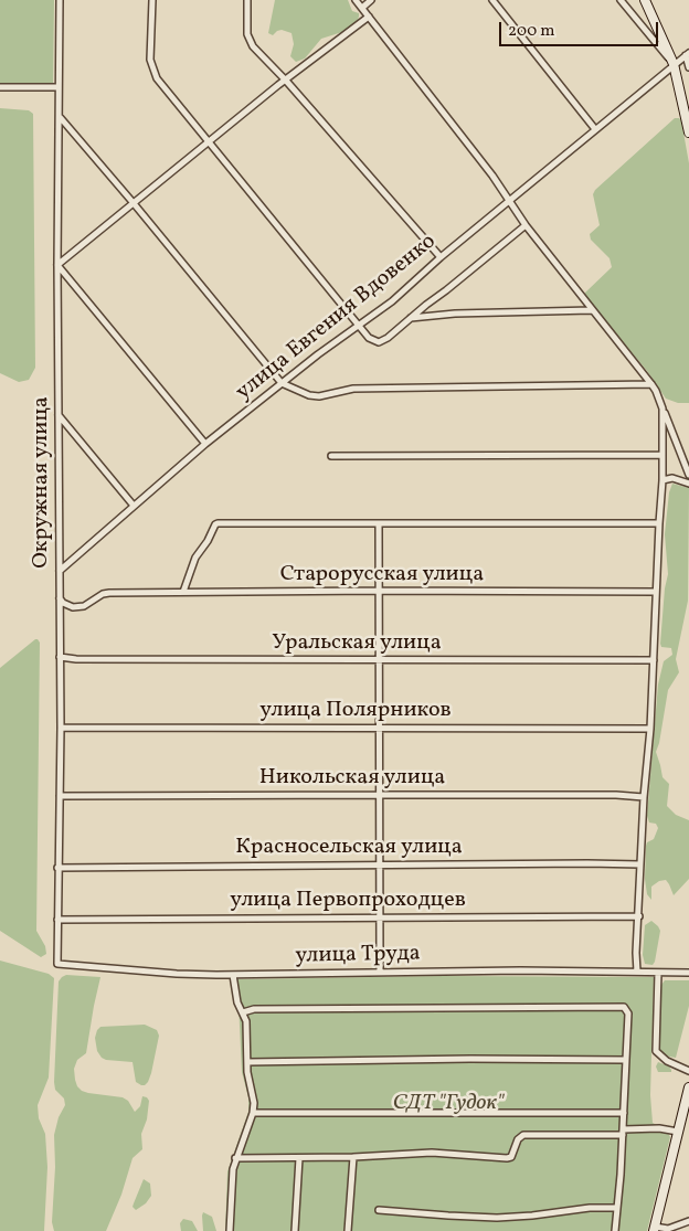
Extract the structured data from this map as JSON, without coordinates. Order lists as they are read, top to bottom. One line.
{"streets":{"street":["улица Евгения Вдовенко","Окружная улица","Старорусская улица","Уральская улица","улица Полярников","Никольская улица","Красносельская улица","улица Первопроходцев","улица Труда"]},"crossings":[["улица Евгения Вдовенко","Окружная улица"],["Окружная улица","Старорусская улица"],["Окружная улица","Уральская улица"],["Окружная улица","улица Полярников"],["Окружная улица","Никольская улица"],["Окружная улица","Красносельская улица"],["Окружная улица","улица Первопроходцев"],["Окружная улица","улица Труда"]],"parks":["СДТ \"Гудок\""],"scale_bar":"200 m"}
